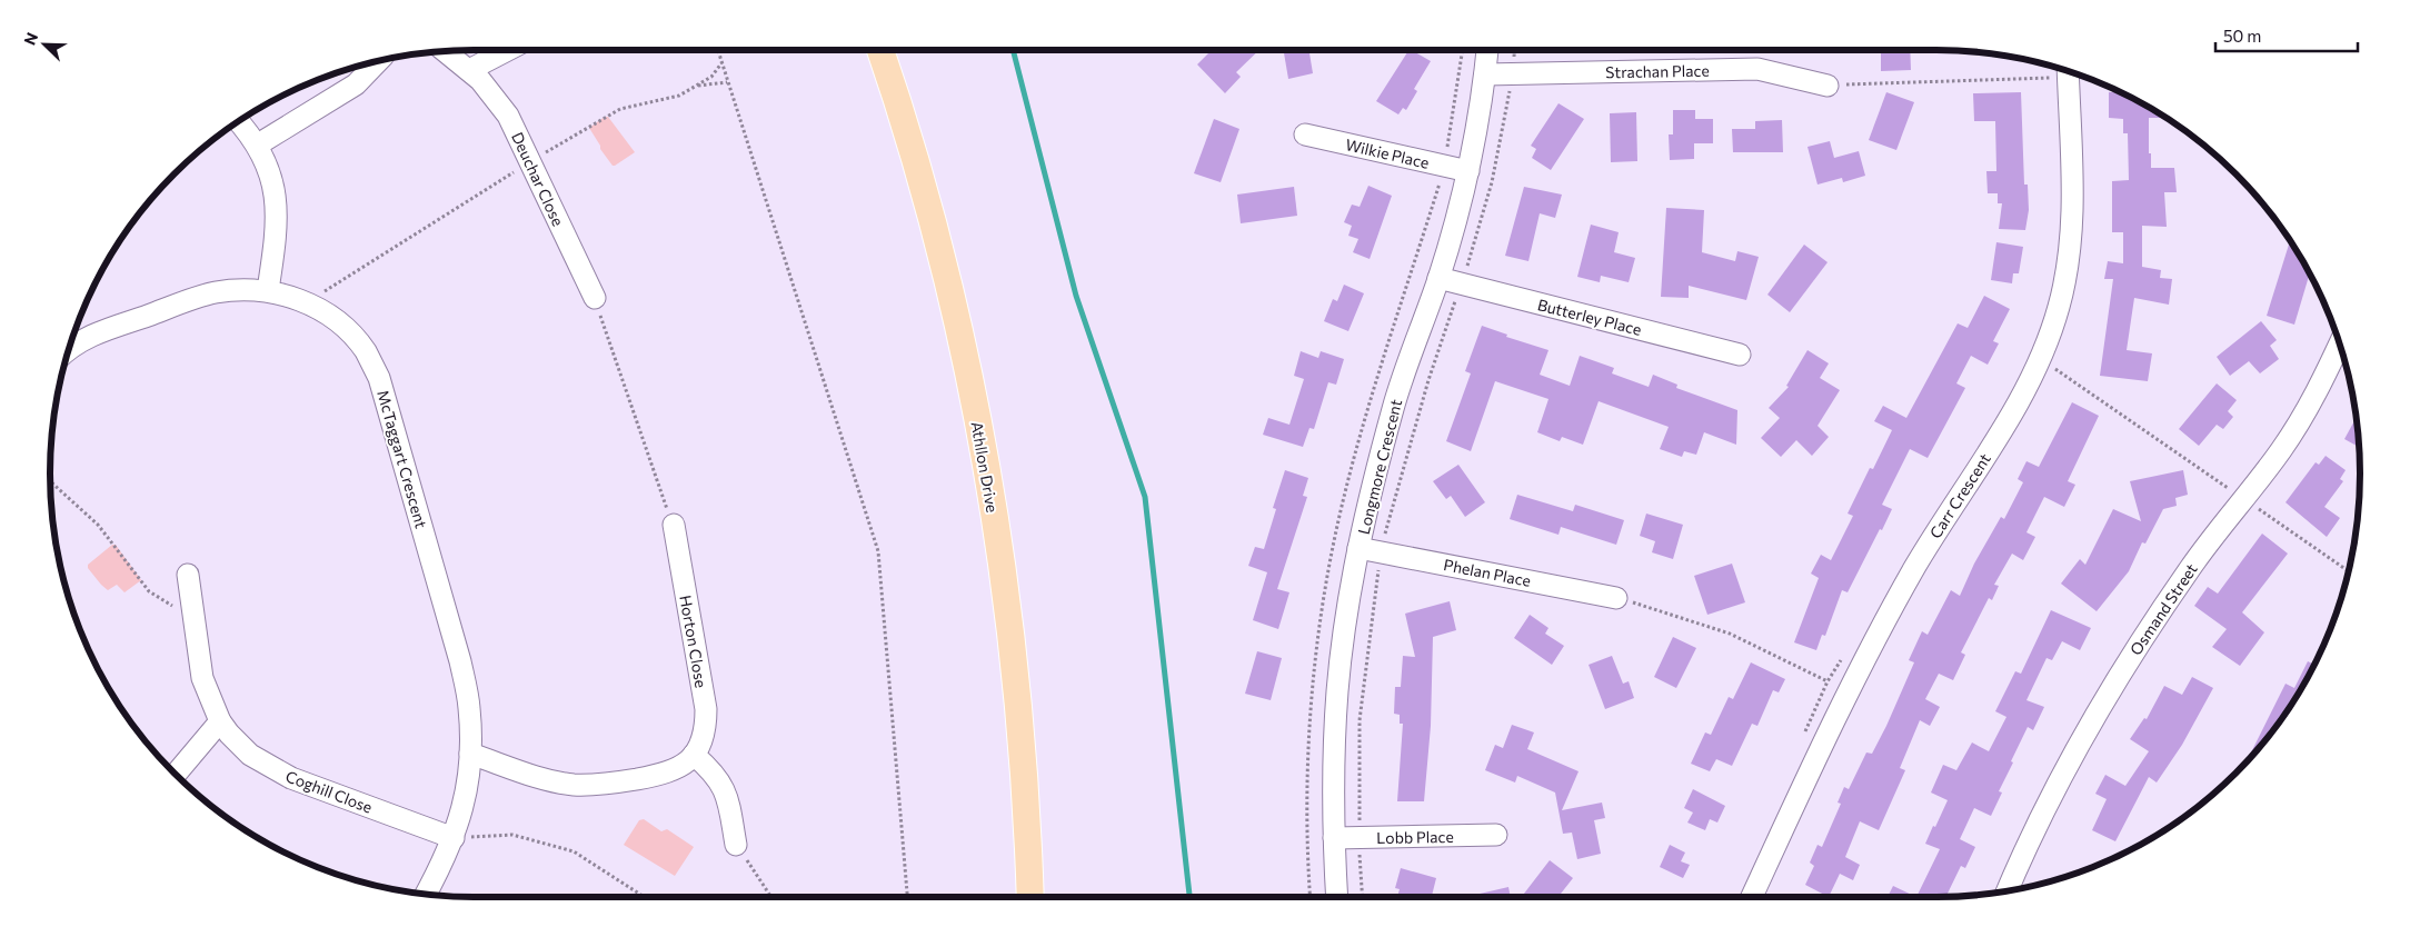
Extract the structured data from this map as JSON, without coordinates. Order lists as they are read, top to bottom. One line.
{"streets":{"main road":["Athllon Drive"],"street":["Strachan Place","Wilkie Place","Deuchar Close","Butterley Place","McTaggart Crescent","Longmore Crescent","Carr Crescent","Phelan Place","Osmand Street","Horton Close","Coghill Close","Lobb Place"]},"crossings":[["Strachan Place","Longmore Crescent"],["Wilkie Place","Longmore Crescent"],["Butterley Place","Longmore Crescent"],["McTaggart Crescent","Coghill Close"],["Longmore Crescent","Phelan Place"],["Longmore Crescent","Lobb Place"]],"scale_bar":"50 m","north":"top left"}
